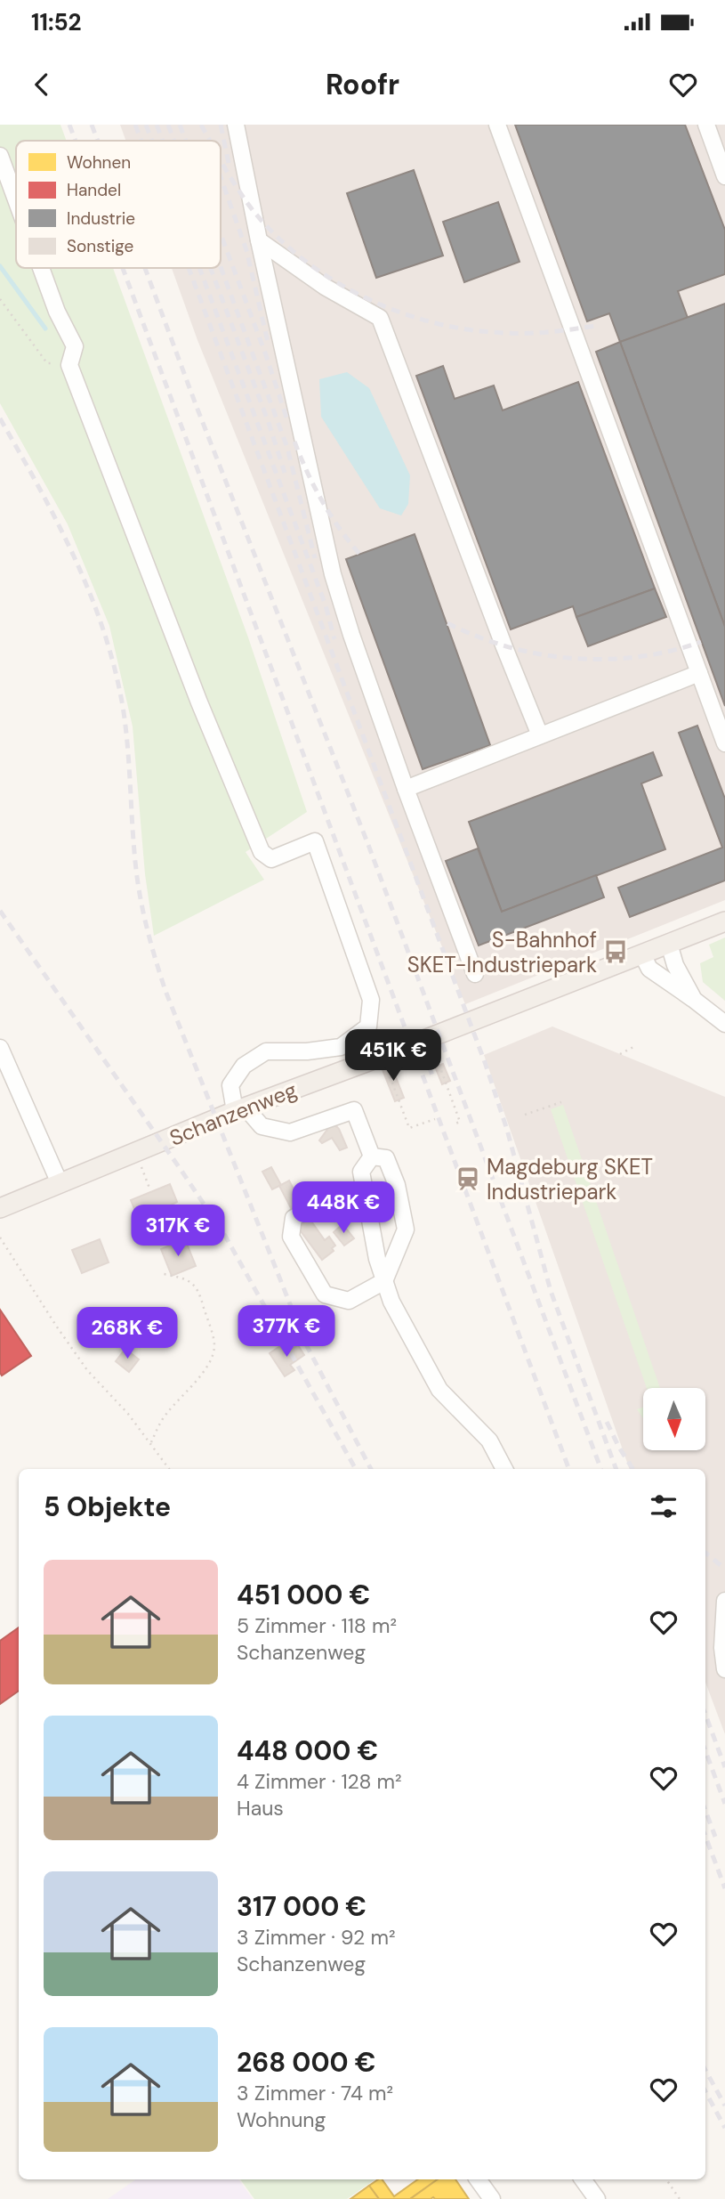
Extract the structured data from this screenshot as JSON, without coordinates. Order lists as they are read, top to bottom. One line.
{"streets":{"main road":["Schanzenweg"]},"places":{"bus stop":["S-Bahnhof SKET-Industriepark"],"station":["Magdeburg SKET Industriepark"]},"legend":["Wohnen","Handel","Industrie","Sonstige"],"north":"bottom","page":{"status":"11:52","header":"Roofr","price":["451K €","448K €","317K €","377K €","268K €"],"heading":"5 Objekte","list":[{"name":"451 000 €","note":"5 Zimmer · 118 m² · Schanzenweg"},{"name":"448 000 €","note":"4 Zimmer · 128 m² · Haus"},{"name":"317 000 €","note":"3 Zimmer · 92 m² · Schanzenweg"},{"name":"268 000 €","note":"3 Zimmer · 74 m² · Wohnung"}]}}
